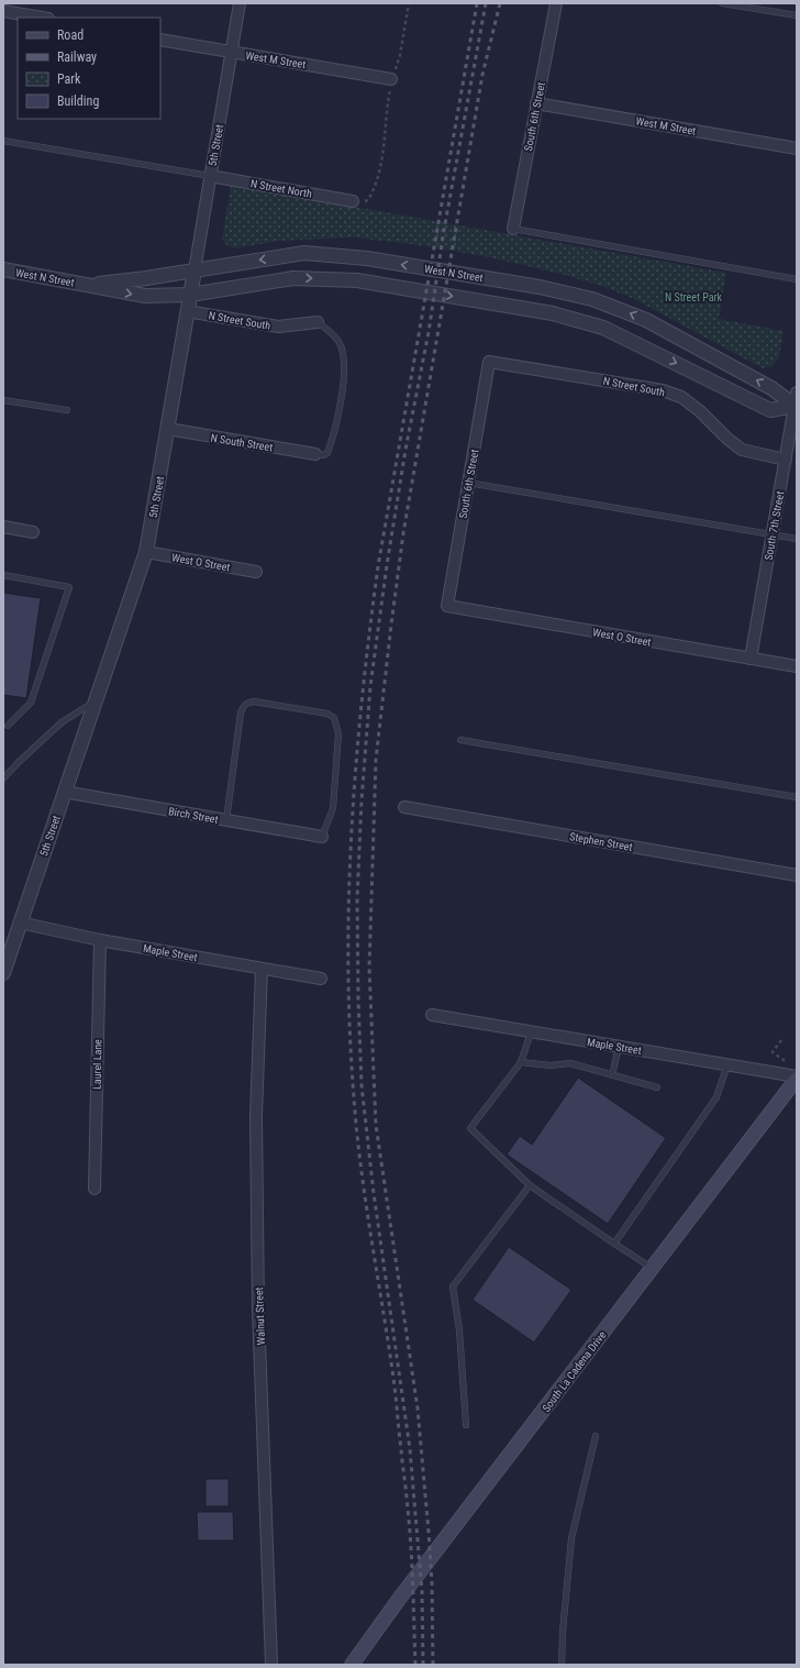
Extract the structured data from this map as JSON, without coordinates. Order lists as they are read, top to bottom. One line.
{"streets":{"main road":["South La Cadena Drive"],"street":["West M Street","South 6th Street","5th Street","N Street North","West N Street","N Street South","N South Street","South 7th Street","West O Street","Birch Street","Stephen Street","Maple Street","Laurel Lane","Walnut Street"]},"crossings":[["West M Street","South 6th Street"],["West M Street","5th Street"],["South 6th Street","N Street South"],["South 6th Street","West O Street"],["5th Street","N Street North"],["5th Street","West N Street"],["5th Street","N Street South"],["5th Street","N South Street"],["5th Street","West O Street"],["5th Street","Birch Street"],["5th Street","Maple Street"],["West N Street","South 7th Street"],["N Street South","South 7th Street"],["South 7th Street","West O Street"],["Maple Street","Laurel Lane"],["Maple Street","Walnut Street"],["Maple Street","South La Cadena Drive"]],"parks":["N Street Park"],"legend":["Road","Railway","Park","Building"]}
